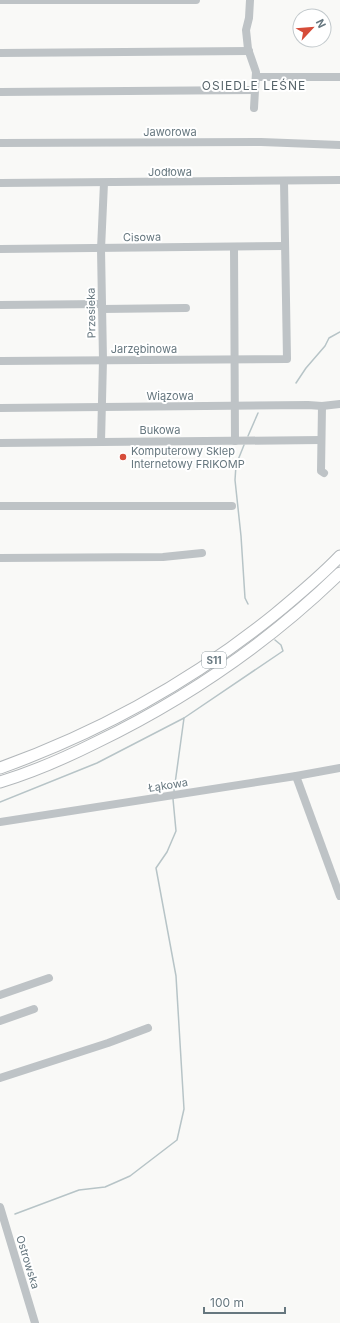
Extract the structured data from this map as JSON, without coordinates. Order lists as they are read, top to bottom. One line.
{"streets":{"highway":["S11"],"street":["Jaworowa","Jodłowa","Cisowa","Przesieka","Jarzębinowa","Wiązowa","Bukowa","Łąkowa","Ostrowska"]},"crossings":[["Jodłowa","Przesieka"],["Cisowa","Przesieka"],["Cisowa","Jarzębinowa"],["Przesieka","Jarzębinowa"],["Przesieka","Wiązowa"],["Przesieka","Bukowa"]],"districts":["OSIEDLE LEŚNE"],"places":["Komputerowy Sklep Internetowy FRIKOMP"],"scale_bar":"100 m","north":"top right"}
